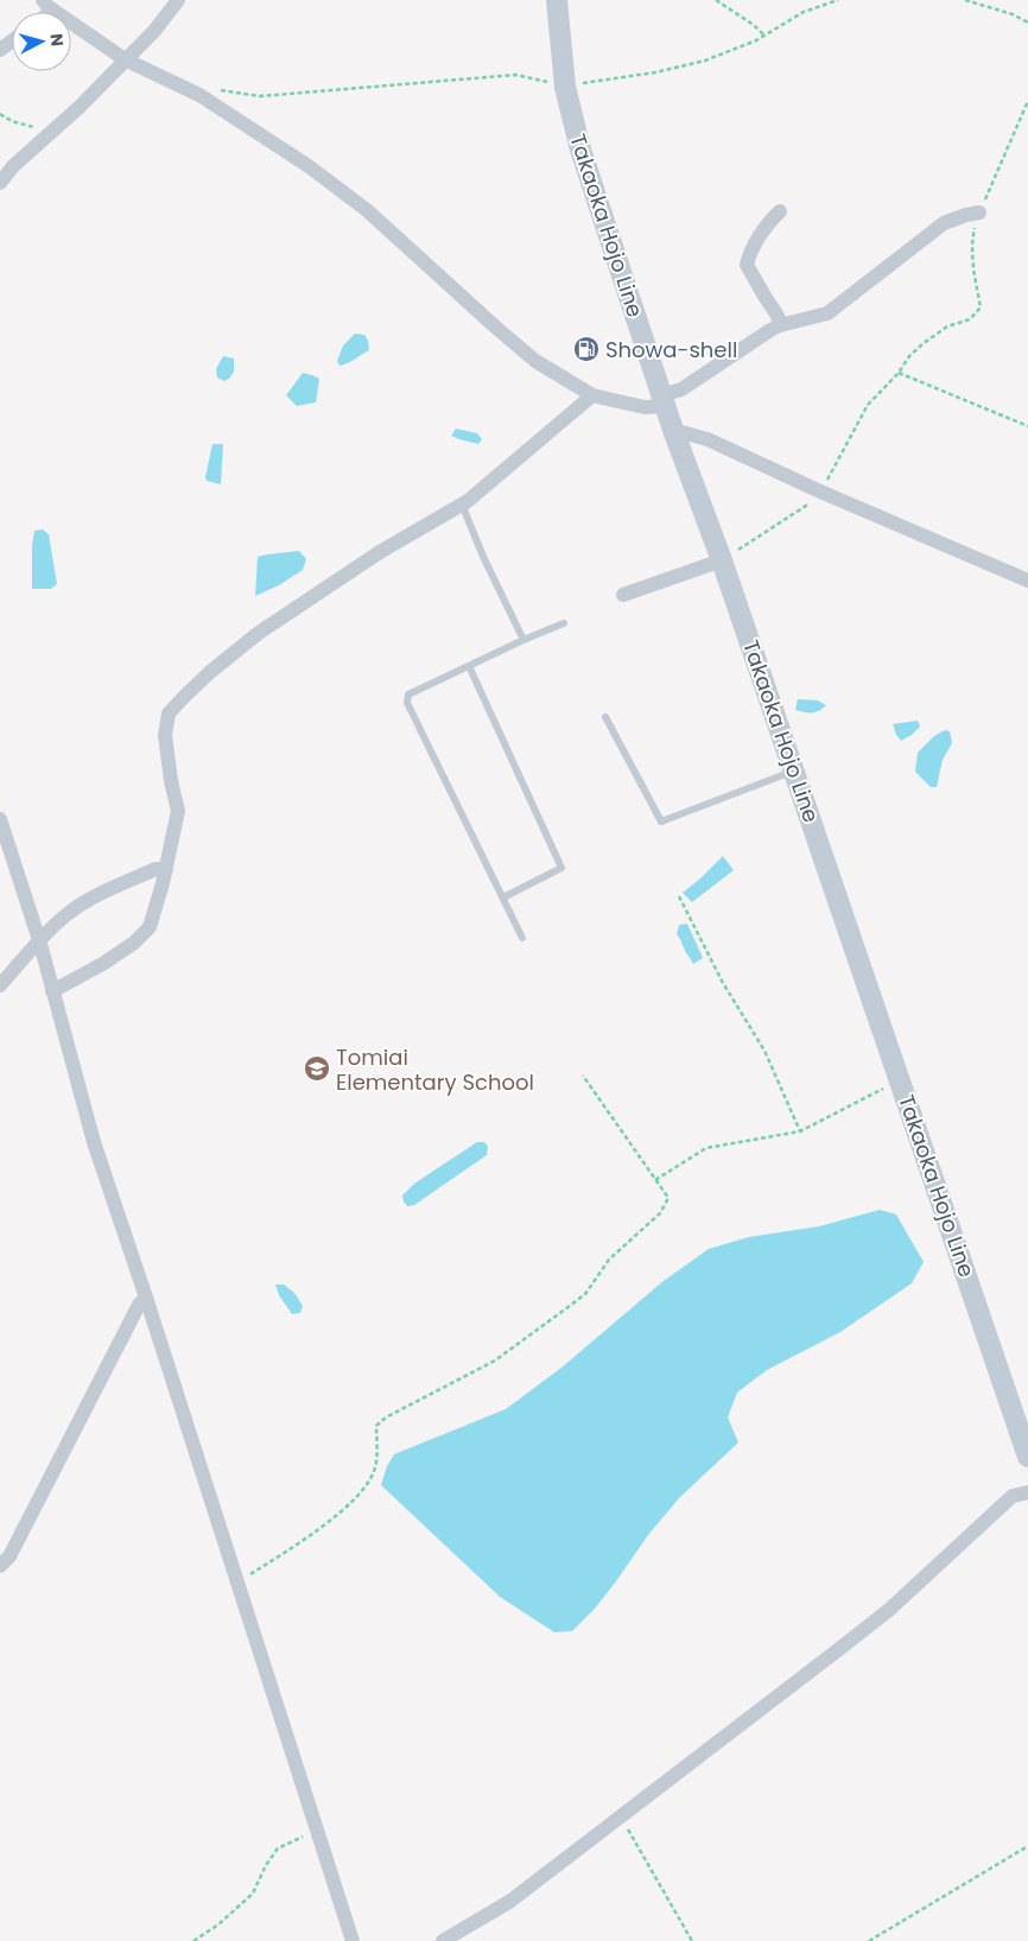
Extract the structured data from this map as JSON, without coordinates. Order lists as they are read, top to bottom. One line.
{"streets":{"main road":["Takaoka Hojo Line"]},"places":{"fuel station":["Showa-shell"],"school or university":["Tomiai Elementary School"]},"north":"right"}
